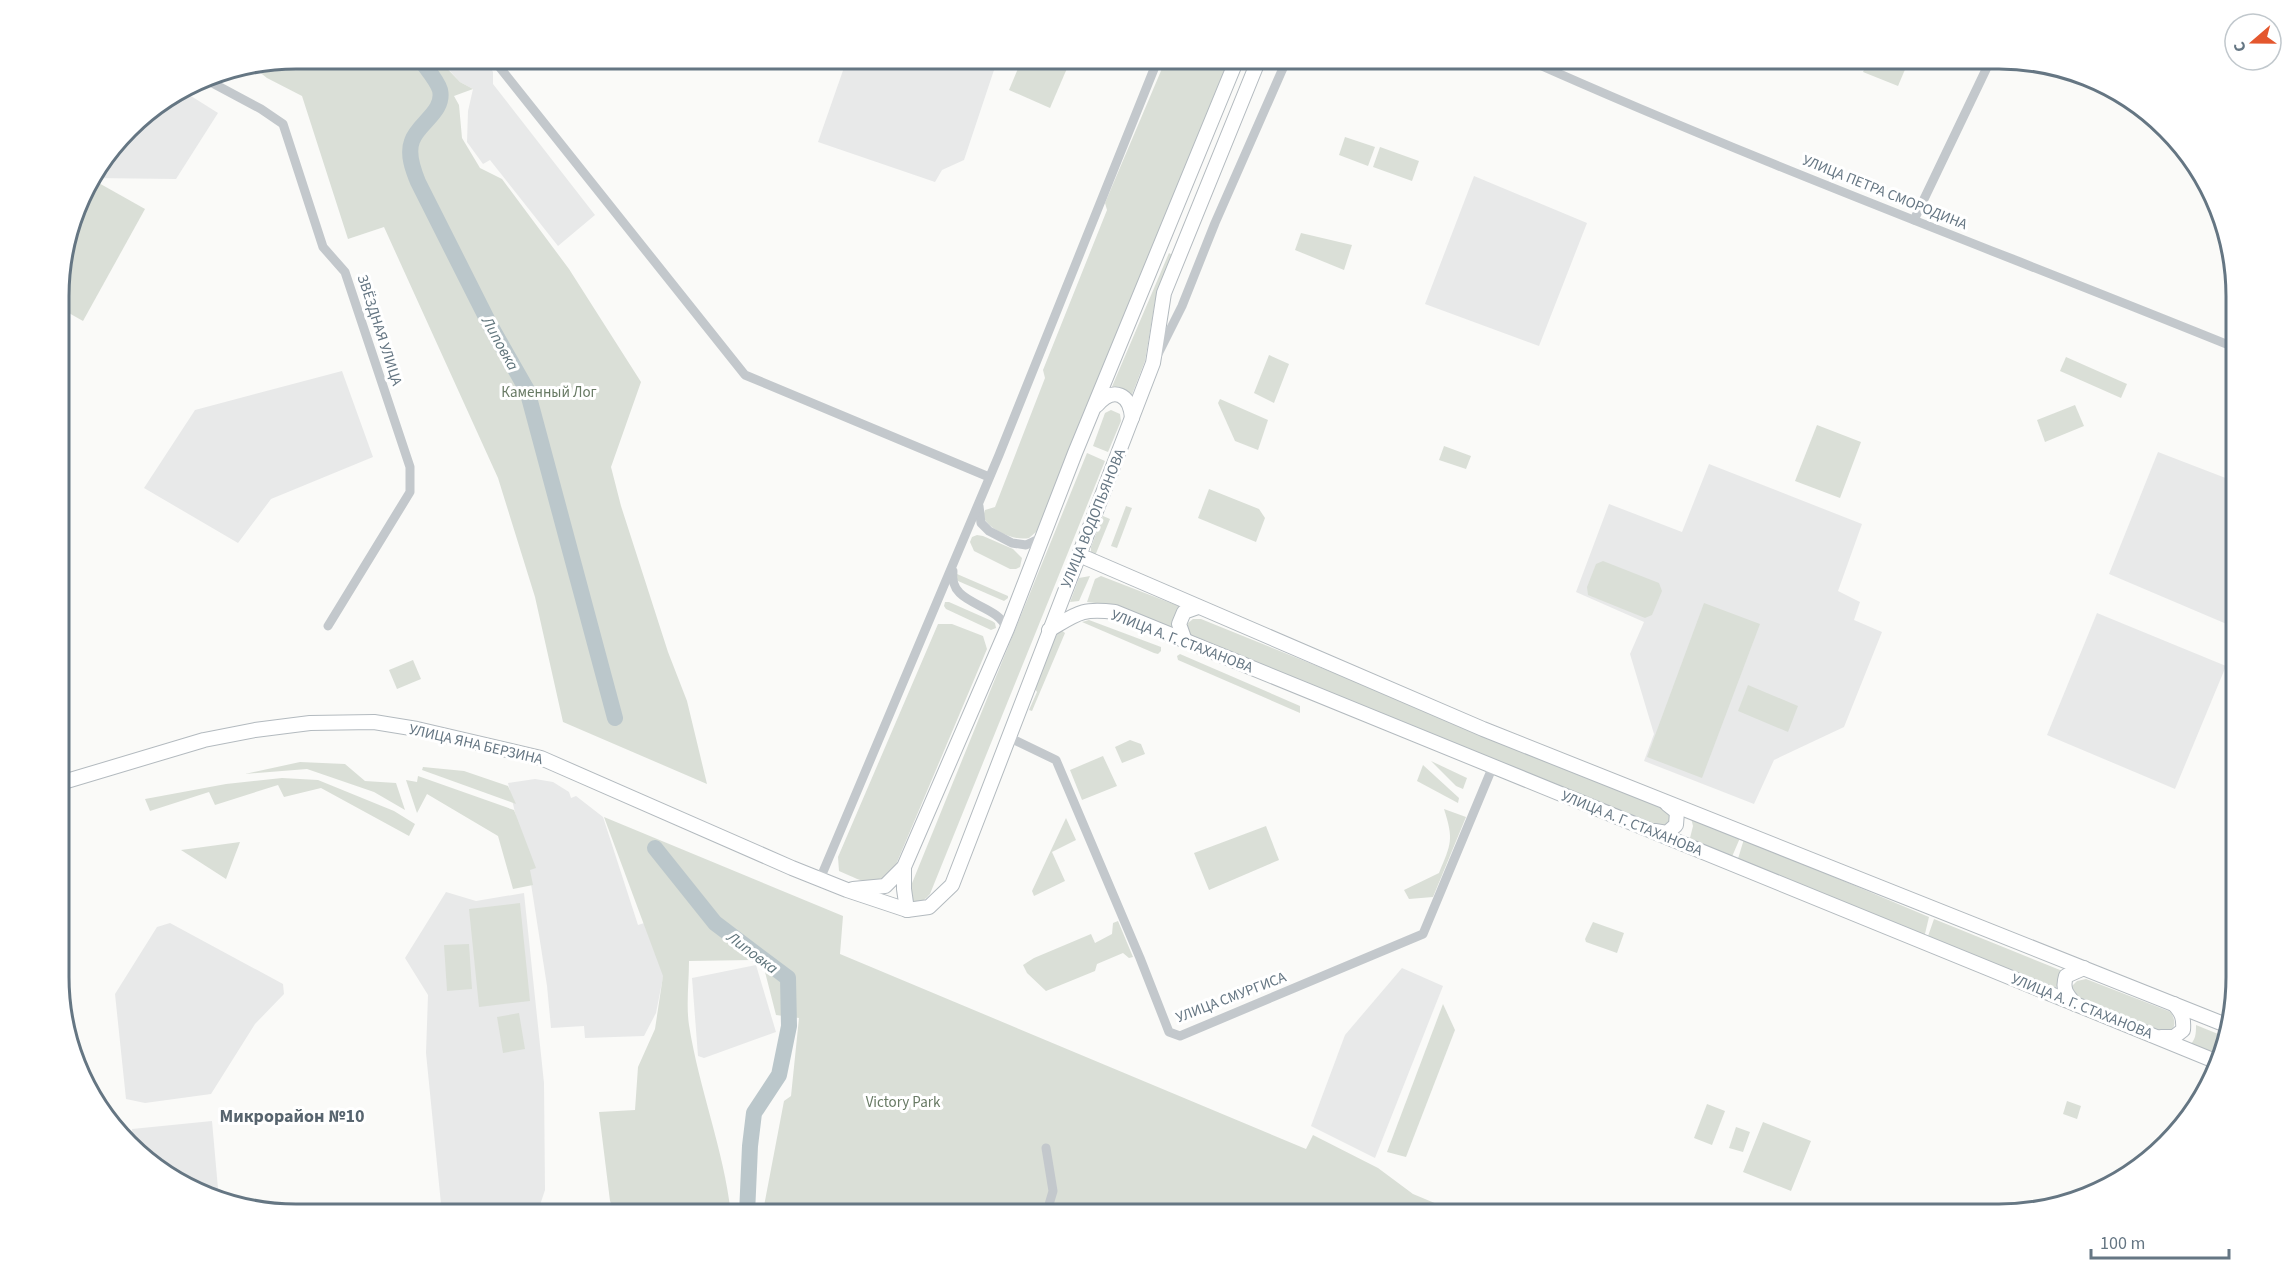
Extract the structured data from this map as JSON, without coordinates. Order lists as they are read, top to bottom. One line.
{"streets":{"main road":["УЛИЦА ВОДОПЬЯНОВА","УЛИЦА А. Г. СТАХАНОВА","УЛИЦА ЯНА БЕРЗИНА"],"street":["УЛИЦА ПЕТРА СМОРОДИНА","ЗВЁЗДНАЯ УЛИЦА","УЛИЦА СМУРГИСА"]},"crossings":[["УЛИЦА ВОДОПЬЯНОВА","УЛИЦА А. Г. СТАХАНОВА"],["УЛИЦА ВОДОПЬЯНОВА","УЛИЦА ЯНА БЕРЗИНА"],["УЛИЦА ВОДОПЬЯНОВА","УЛИЦА СМУРГИСА"],["УЛИЦА А. Г. СТАХАНОВА","УЛИЦА СМУРГИСА"]],"districts":["Микрорайон №10"],"water":["Липовка"],"parks":["Каменный Лог","Victory Park"],"scale_bar":"100 m","north":"left"}
